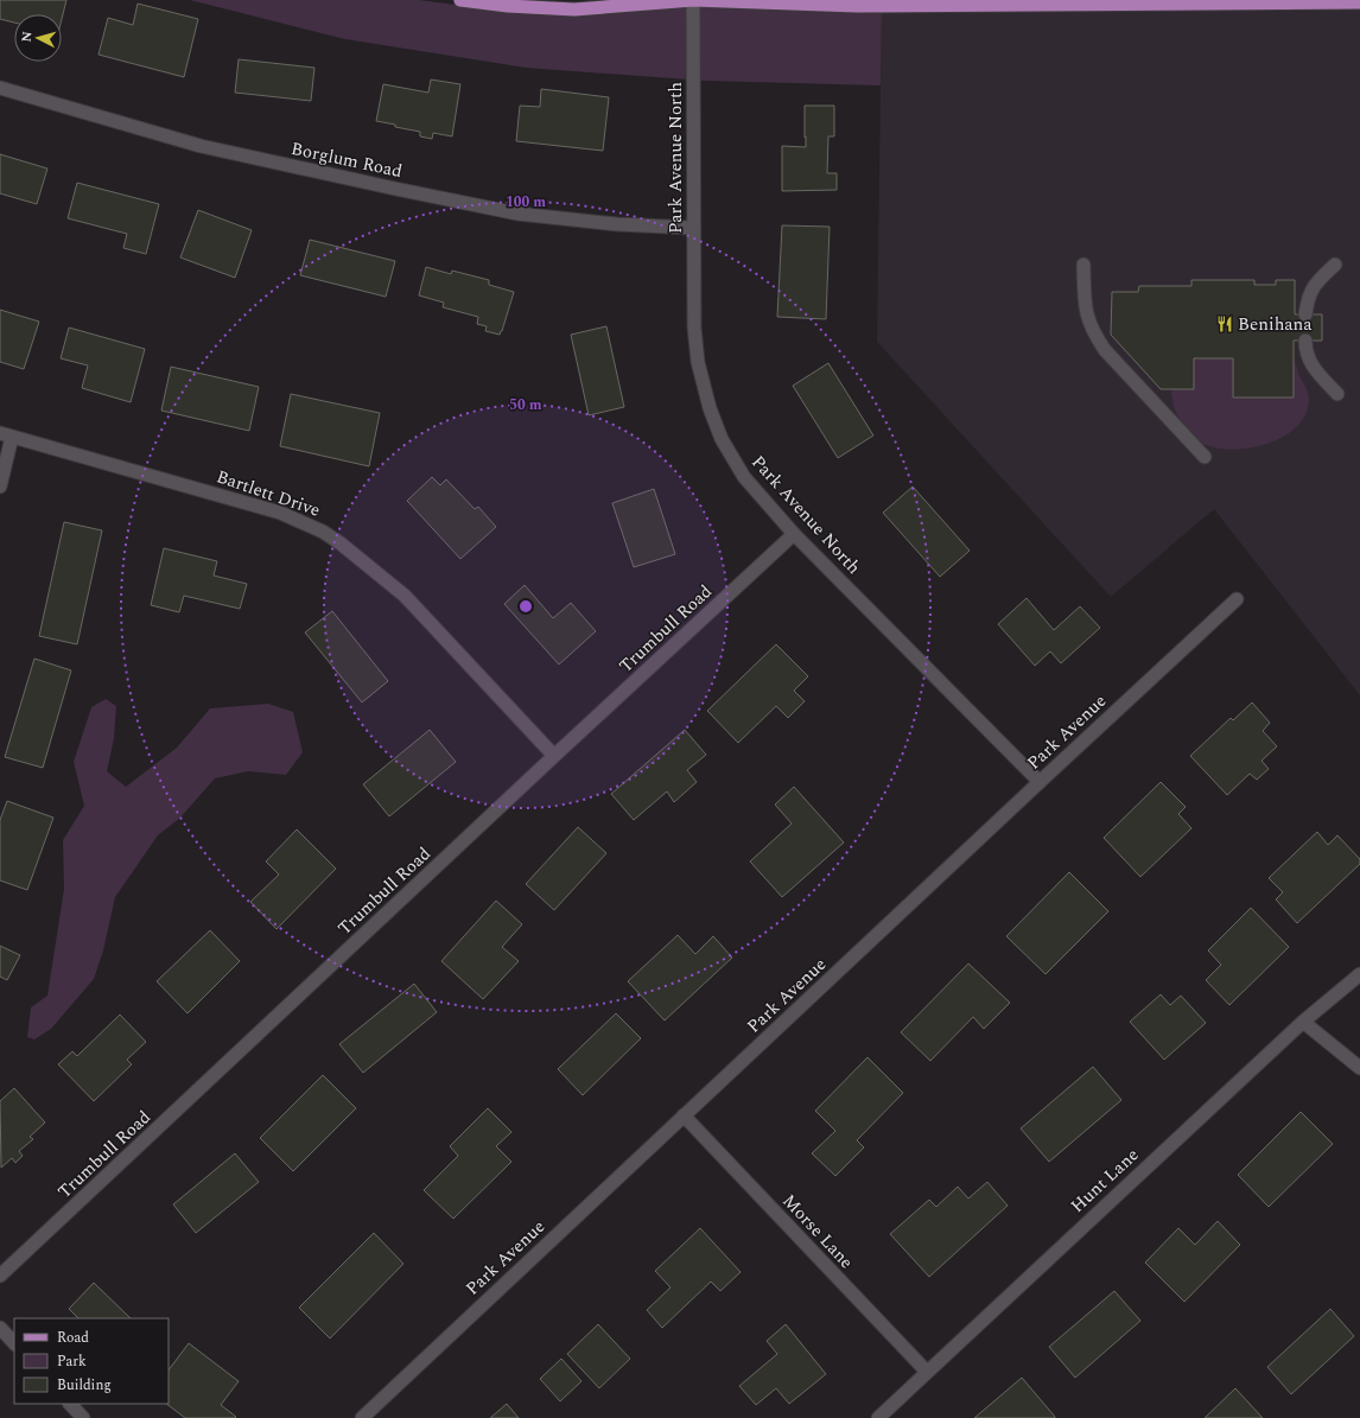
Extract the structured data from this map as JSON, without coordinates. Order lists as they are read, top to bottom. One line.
{"streets":{"street":["Park Avenue North","Borglum Road","Bartlett Drive","Trumbull Road","Park Avenue","Hunt Lane","Morse Lane"]},"crossings":[["Park Avenue North","Borglum Road"],["Park Avenue North","Trumbull Road"],["Park Avenue North","Park Avenue"],["Bartlett Drive","Trumbull Road"],["Park Avenue","Morse Lane"],["Hunt Lane","Morse Lane"]],"places":{"restaurant":["Benihana"]},"legend":["Road","Park","Building"],"north":"left","rings":["100 m","50 m"]}
